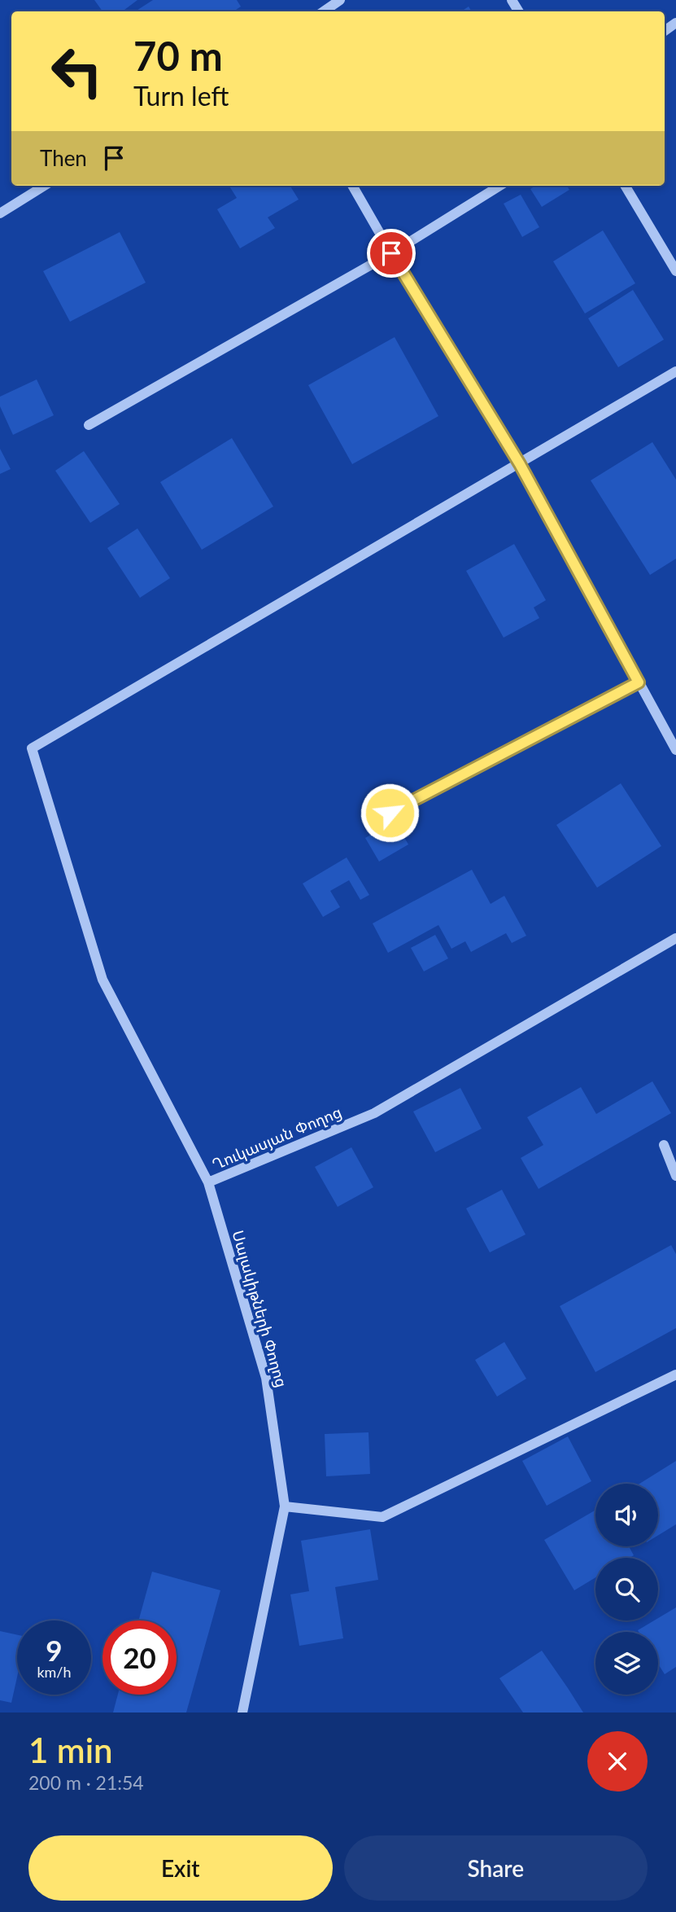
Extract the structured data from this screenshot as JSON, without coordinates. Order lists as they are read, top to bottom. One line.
{"streets":{"street":["Ղուկասյան Փողոց","Սալակիթների Փողոց"]},"crossings":[["Ղուկասյան Փողոց","Սալակիթների Փողոց"]],"page":{"turn":["70 m","Turn left"],"then":"Then","speed":"9 km/h","limit":"20","heading":["1 min","200 m · 21:54"],"buttons":["Exit","Share"]}}
